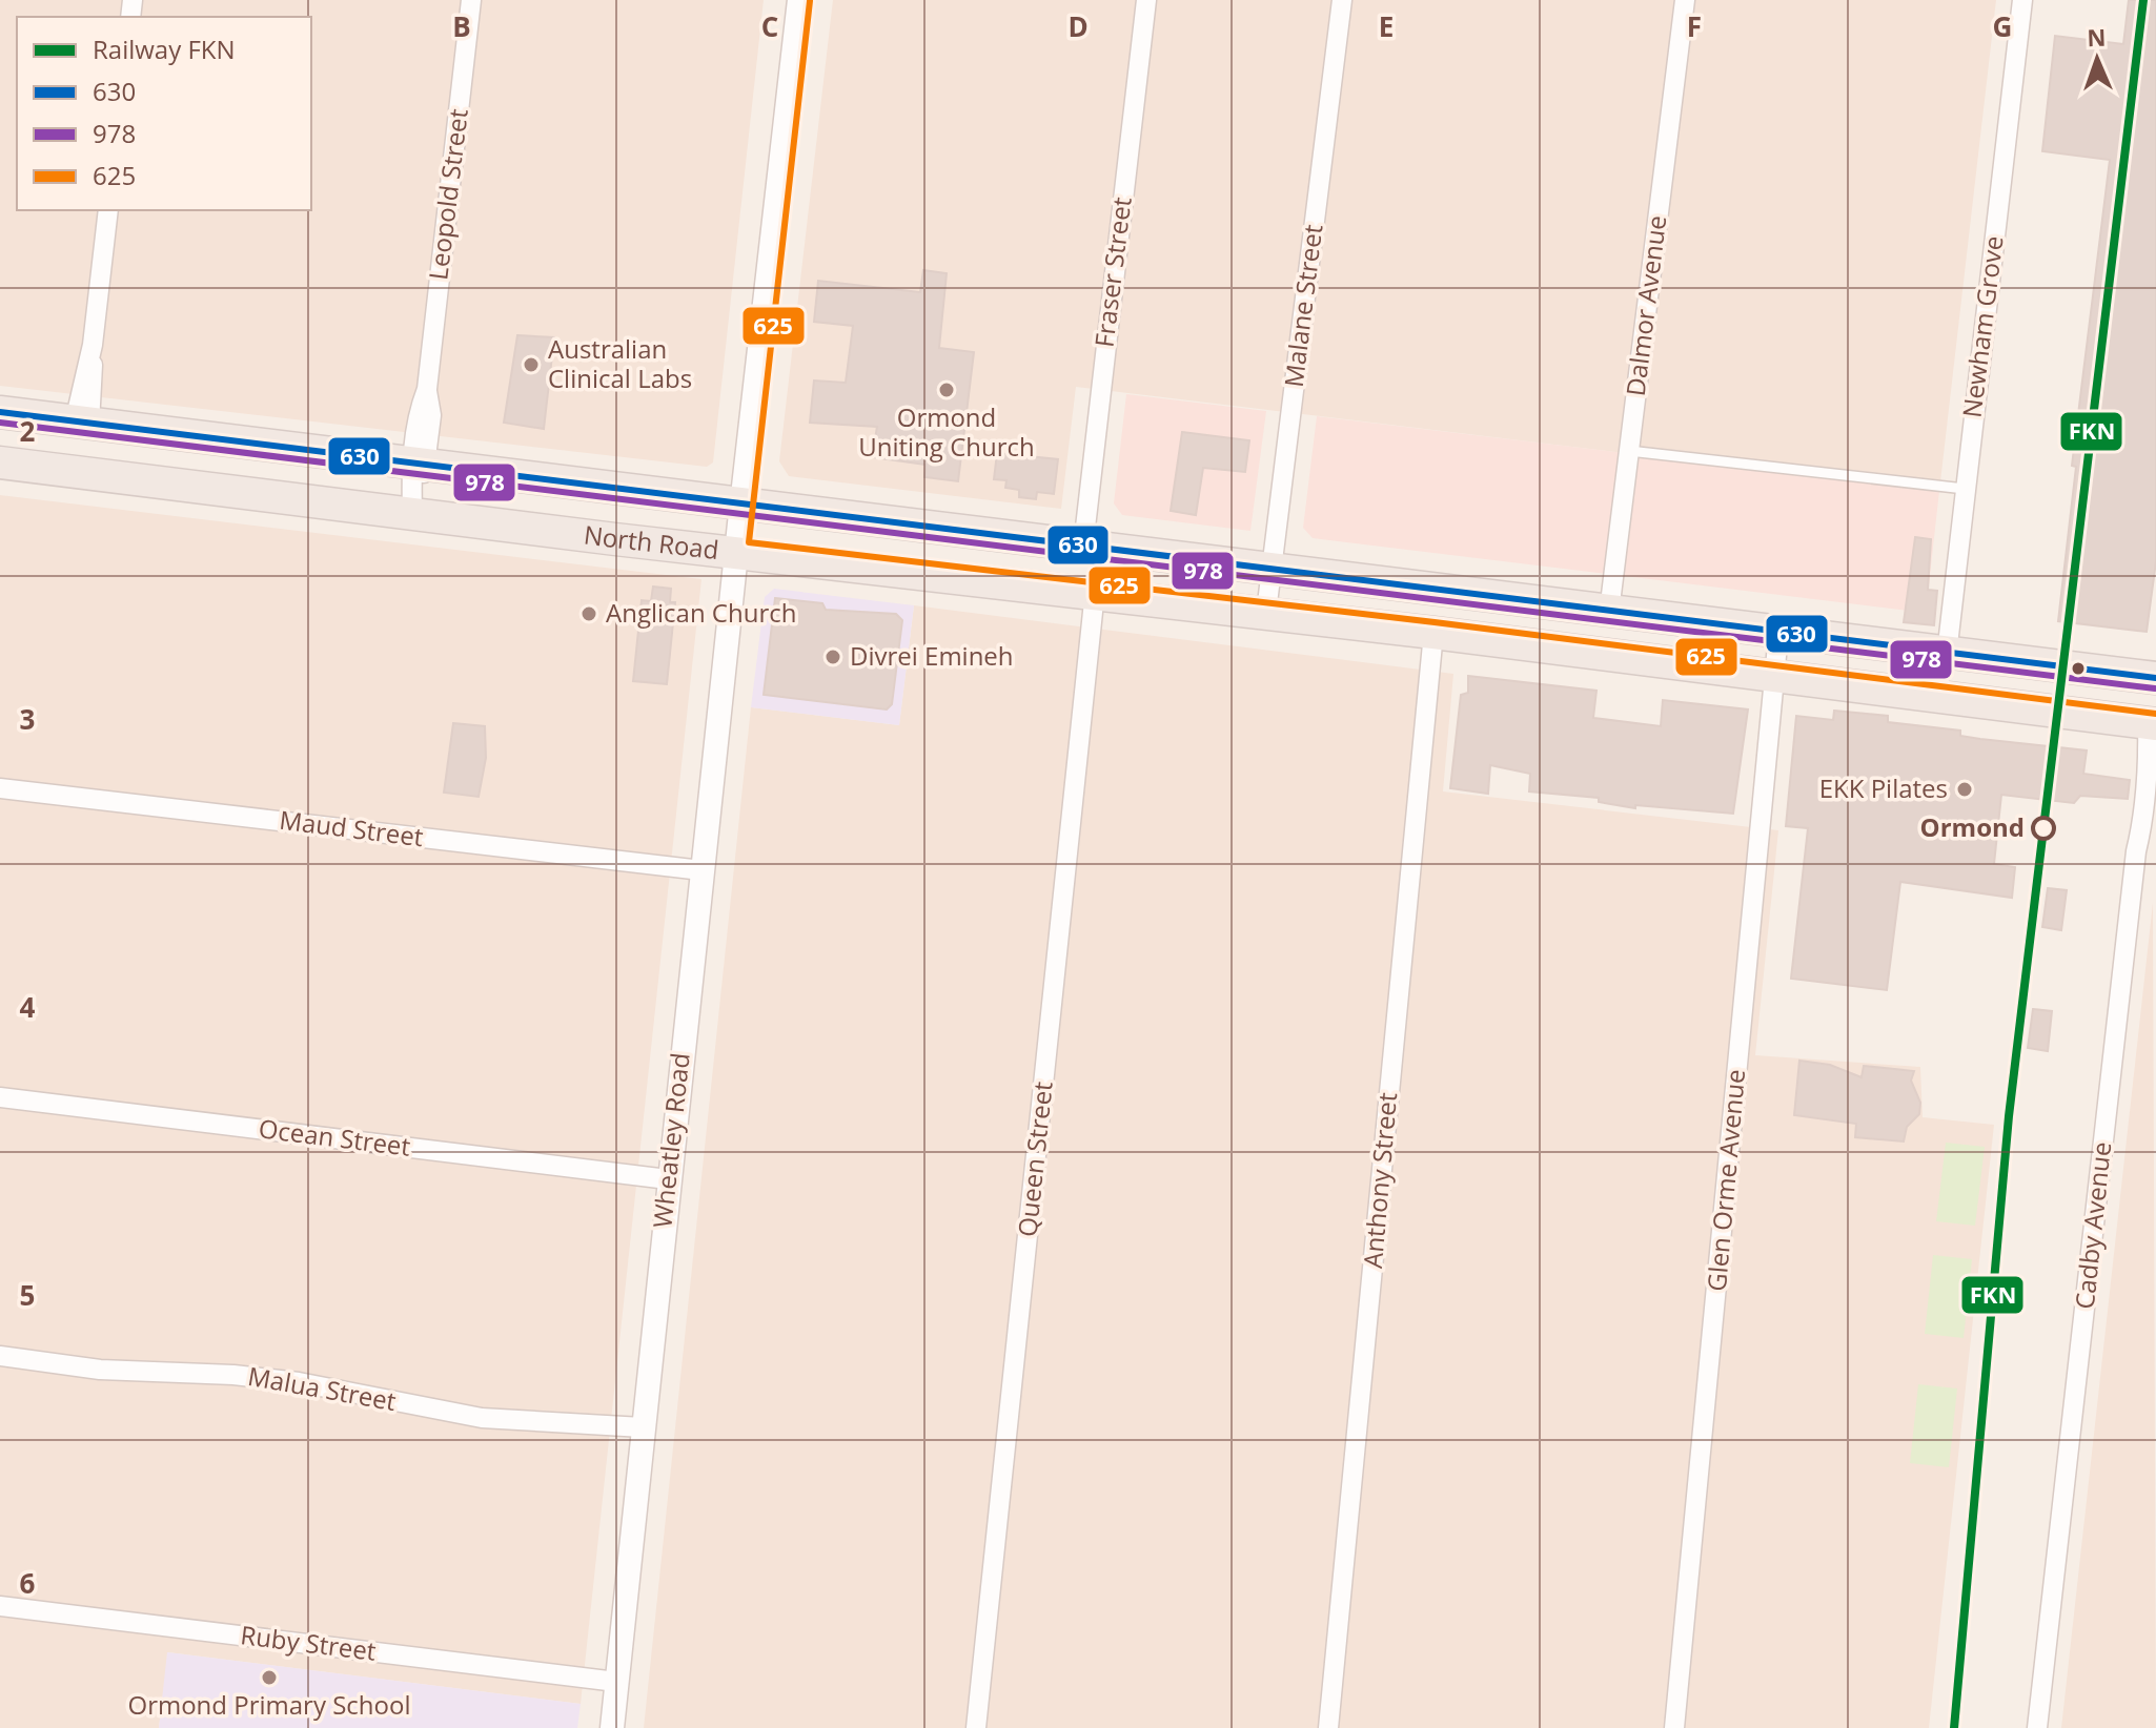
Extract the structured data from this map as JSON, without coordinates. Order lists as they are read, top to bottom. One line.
{"streets":{"highway":["North Road"],"street":["Leopold Street","Fraser Street","Malane Street","Dalmor Avenue","Newham Grove","Maud Street","Ocean Street","Wheatley Road","Queen Street","Anthony Street","Glen Orme Avenue","Cadby Avenue","Malua Street","Ruby Street"]},"crossings":[["Leopold Street","North Road"],["Fraser Street","North Road"],["Malane Street","North Road"],["Dalmor Avenue","North Road"],["Newham Grove","North Road"],["North Road","Wheatley Road"],["North Road","Queen Street"],["North Road","Anthony Street"],["North Road","Glen Orme Avenue"],["North Road","Cadby Avenue"],["Maud Street","Wheatley Road"],["Ocean Street","Wheatley Road"],["Wheatley Road","Malua Street"],["Wheatley Road","Ruby Street"]],"places":["Australian Clinical Labs","Ormond Uniting Church","Anglican Church","Divrei Emineh","EKK Pilates","Ormond","Ormond Primary School"],"lines":["rail line FKN","transit line 625","transit line 630","transit line 978"],"legend":["Railway FKN","630","978","625"],"north":"top","grid":{"columns":["B","C","D","E","F","G"],"rows":["2","3","4","5","6"]}}
